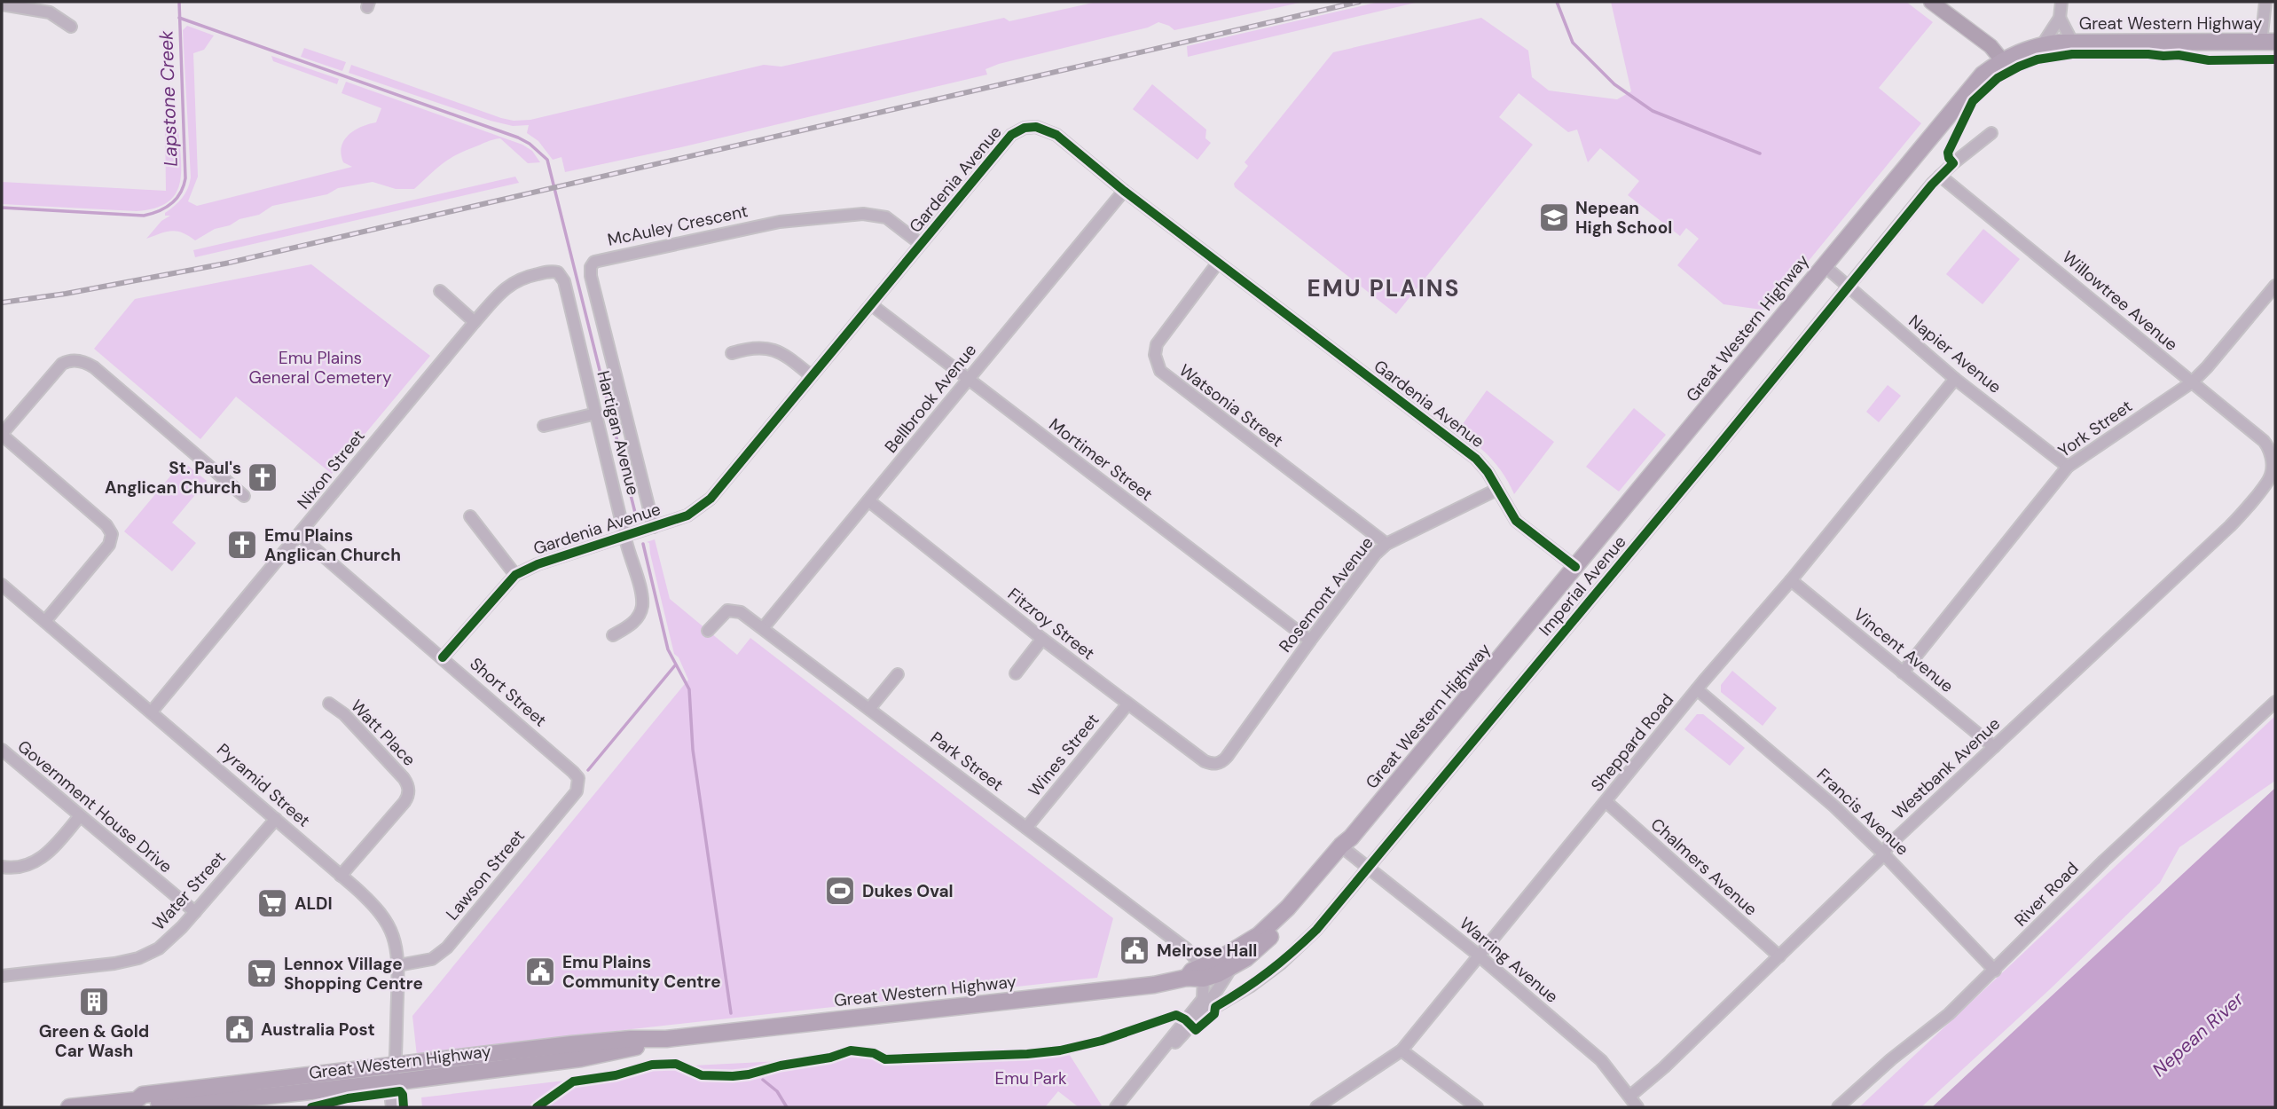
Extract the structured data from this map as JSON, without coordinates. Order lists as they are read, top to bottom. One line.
{"streets":{"highway":["Great Western Highway"],"street":["Gardenia Avenue","McAuley Crescent","Willowtree Avenue","Napier Avenue","Bellbrook Avenue","Watsonia Street","York Street","Hartigan Avenue","Mortimer Street","Nixon Street","Imperial Avenue","Rosemont Avenue","Fitzroy Street","Vincent Avenue","Short Street","Watt Place","Sheppard Road","Wines Street","Park Street","Westbank Avenue","Pyramid Street","Government House Drive","Francis Avenue","Chalmers Avenue","Lawson Street","Water Street","River Road","Warring Avenue"]},"crossings":[["Great Western Highway","Gardenia Avenue"],["Great Western Highway","Napier Avenue"],["Great Western Highway","Park Street"],["Great Western Highway","Pyramid Street"],["Great Western Highway","Warring Avenue"],["Gardenia Avenue","McAuley Crescent"],["Gardenia Avenue","Bellbrook Avenue"],["Gardenia Avenue","Watsonia Street"],["Gardenia Avenue","Hartigan Avenue"],["Gardenia Avenue","Mortimer Street"],["Gardenia Avenue","Rosemont Avenue"],["Gardenia Avenue","Short Street"],["Willowtree Avenue","York Street"],["Willowtree Avenue","Imperial Avenue"],["Willowtree Avenue","Westbank Avenue"],["Napier Avenue","York Street"],["Napier Avenue","Imperial Avenue"],["Napier Avenue","Sheppard Road"],["Bellbrook Avenue","Mortimer Street"],["Bellbrook Avenue","Fitzroy Street"],["Bellbrook Avenue","Park Street"],["Watsonia Street","Rosemont Avenue"],["York Street","Vincent Avenue"],["Hartigan Avenue","Nixon Street"],["Mortimer Street","Rosemont Avenue"],["Nixon Street","Short Street"],["Nixon Street","Pyramid Street"],["Imperial Avenue","Warring Avenue"],["Rosemont Avenue","Fitzroy Street"],["Fitzroy Street","Wines Street"],["Vincent Avenue","Sheppard Road"],["Vincent Avenue","Westbank Avenue"],["Short Street","Lawson Street"],["Watt Place","Pyramid Street"],["Sheppard Road","Francis Avenue"],["Sheppard Road","Chalmers Avenue"],["Sheppard Road","Warring Avenue"],["Wines Street","Park Street"],["Westbank Avenue","Francis Avenue"],["Westbank Avenue","Chalmers Avenue"],["Westbank Avenue","Warring Avenue"],["Pyramid Street","Lawson Street"],["Pyramid Street","Water Street"],["Government House Drive","Water Street"],["Francis Avenue","River Road"]],"districts":["EMU PLAINS"],"water":["Lapstone Creek","Nepean River"],"parks":["Emu Plains General Cemetery","Emu Park"],"places":{"school or university":["Nepean High School"],"church":["St. Paul's Anglican Church","Emu Plains Anglican Church"],"sports":["Dukes Oval"],"supermarket":["ALDI","Lennox Village Shopping Centre"],"public building":["Melrose Hall","Emu Plains Community Centre","Australia Post"],"building":["Green & Gold Car Wash"]}}
